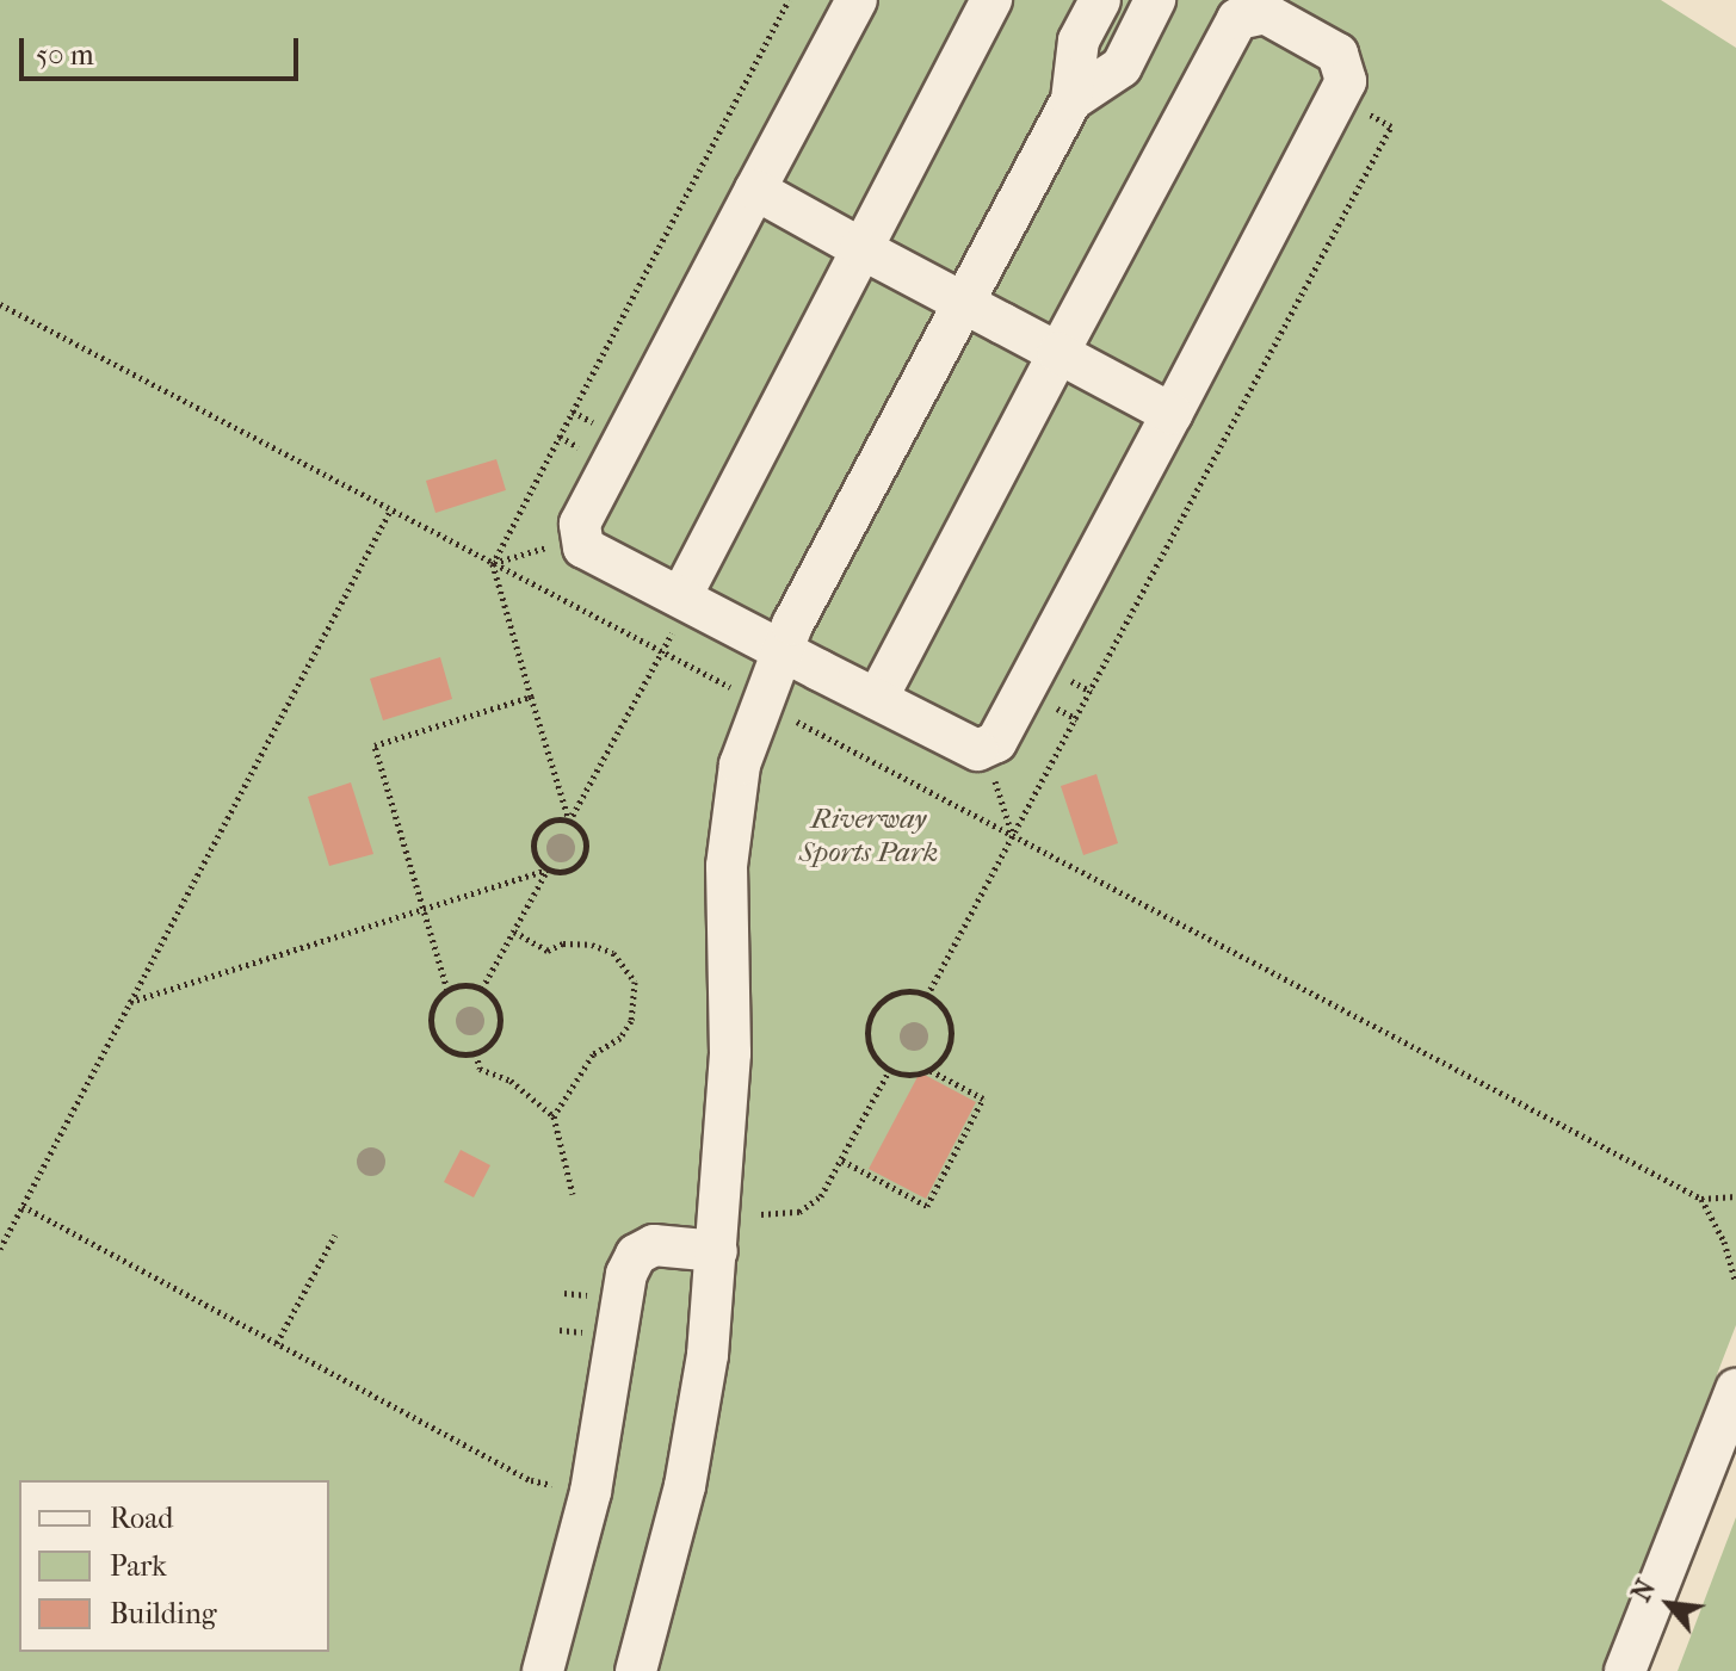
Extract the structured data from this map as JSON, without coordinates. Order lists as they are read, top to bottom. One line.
{"parks":["Riverway Sports Park"],"legend":["Road","Park","Building"],"scale_bar":"50 m","north":"top left"}
